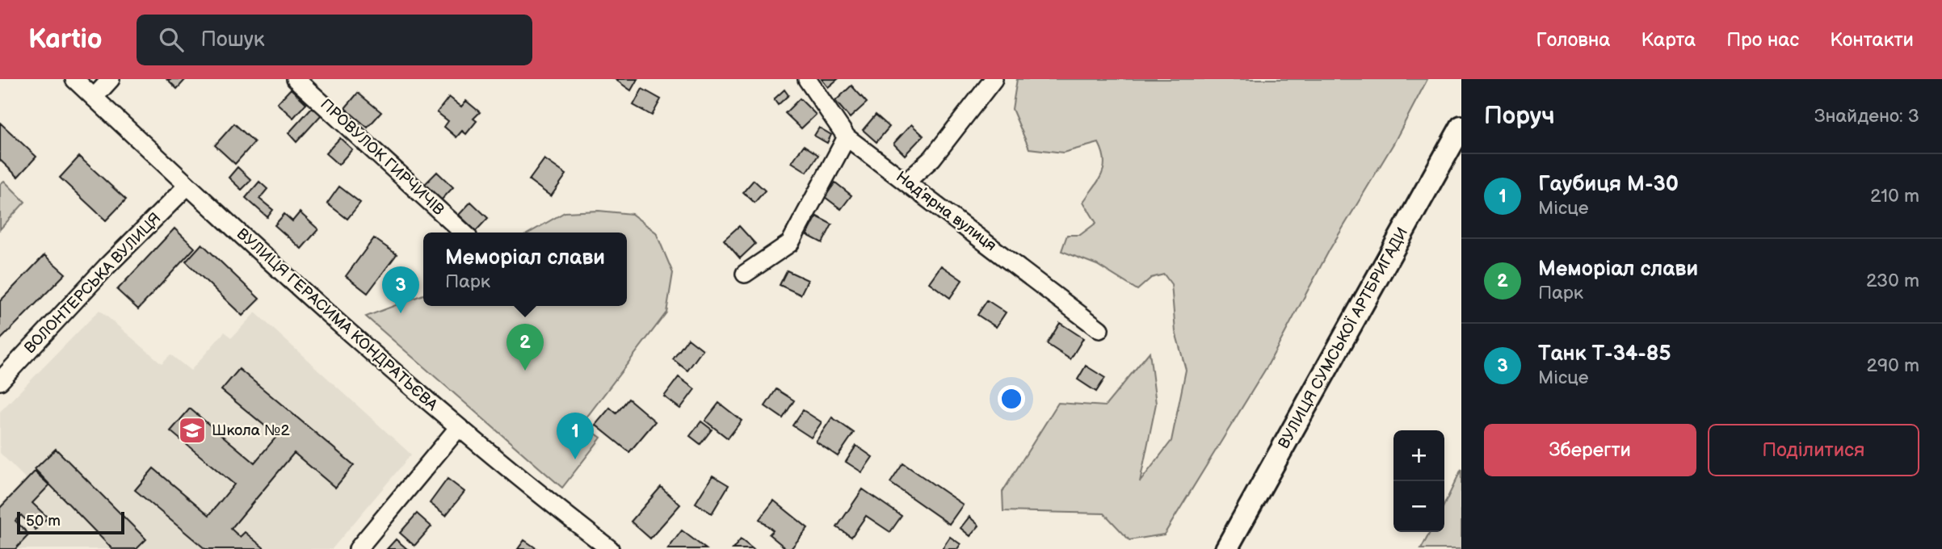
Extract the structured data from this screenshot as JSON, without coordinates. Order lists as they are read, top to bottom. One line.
{"streets":{"main road":["ВУЛИЦЯ СУМСЬКОЇ АРТБРИГАДИ"],"street":["ПРОВУЛОК ГИРЧИЧІВ","Надʼярна вулиця","ВОЛОНТЕРСЬКА ВУЛИЦЯ","ВУЛИЦЯ ГЕРАСИМА КОНДРАТЬЄВА"]},"crossings":[["ВОЛОНТЕРСЬКА ВУЛИЦЯ","ВУЛИЦЯ ГЕРАСИМА КОНДРАТЬЄВА"]],"places":{"school or university":["Школа №2"]},"scale_bar":"50 m","page":{"header":"Kartio","search":"Пошук","nav":["Головна","Карта","Про нас","Контакти"],"heading":["Поруч","Знайдено: 3"],"list":[{"mark":"1","name":"Гаубиця М-30","note":"Місце","value":"210 m"},{"mark":"2","name":"Меморіал слави","note":"Парк","value":"230 m"},{"mark":"3","name":"Танк Т-34-85","note":"Місце","value":"290 m"}],"popup":["Меморіал слави","Парк"],"pins":["3","2","1"],"buttons":["Зберегти","Поділитися"],"map_buttons":["+","−"],"scale":"50 m"}}
